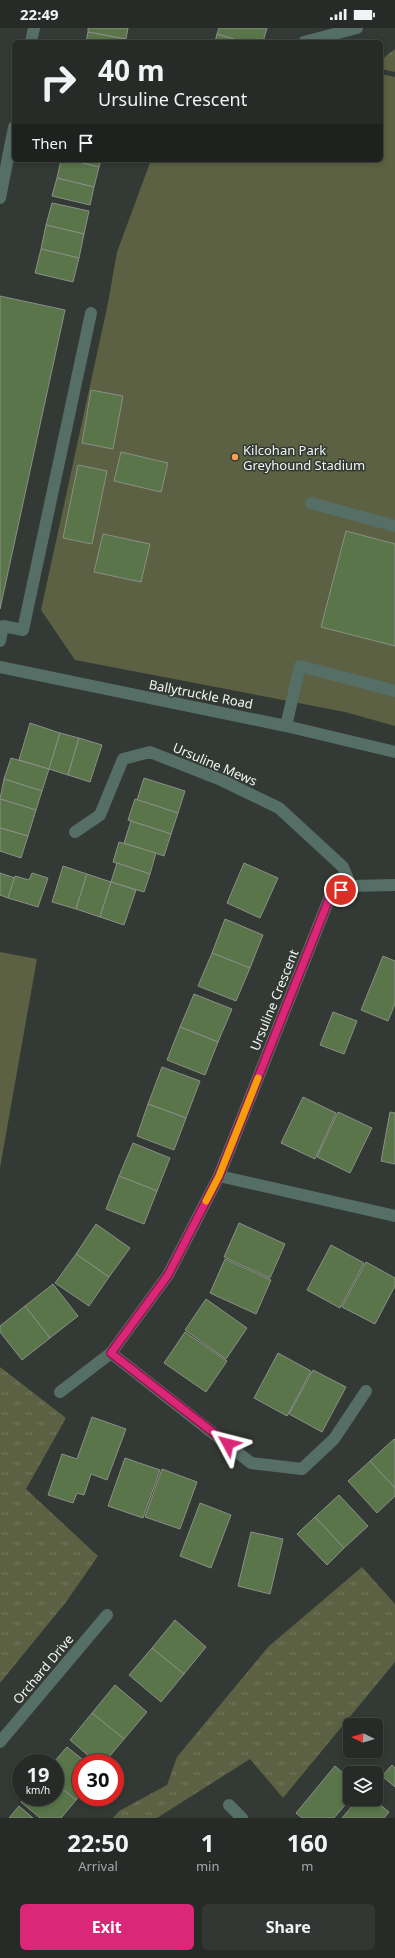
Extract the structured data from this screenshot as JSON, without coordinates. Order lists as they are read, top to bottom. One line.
{"streets":{"street":["Ballytruckle Road","Ursuline Mews","Ursuline Crescent","Orchard Drive"]},"crossings":[["Ursuline Mews","Ursuline Crescent"]],"places":["Kilcohan Park Greyhound Stadium"],"north":"left","page":{"status":"22:49","turn":["40 m","Ursuline Crescent"],"then":"Then","speed":"19 km/h","limit":"30","eta":["22:50","Arrival","1","min","160","m"],"buttons":["Exit","Share"]}}
